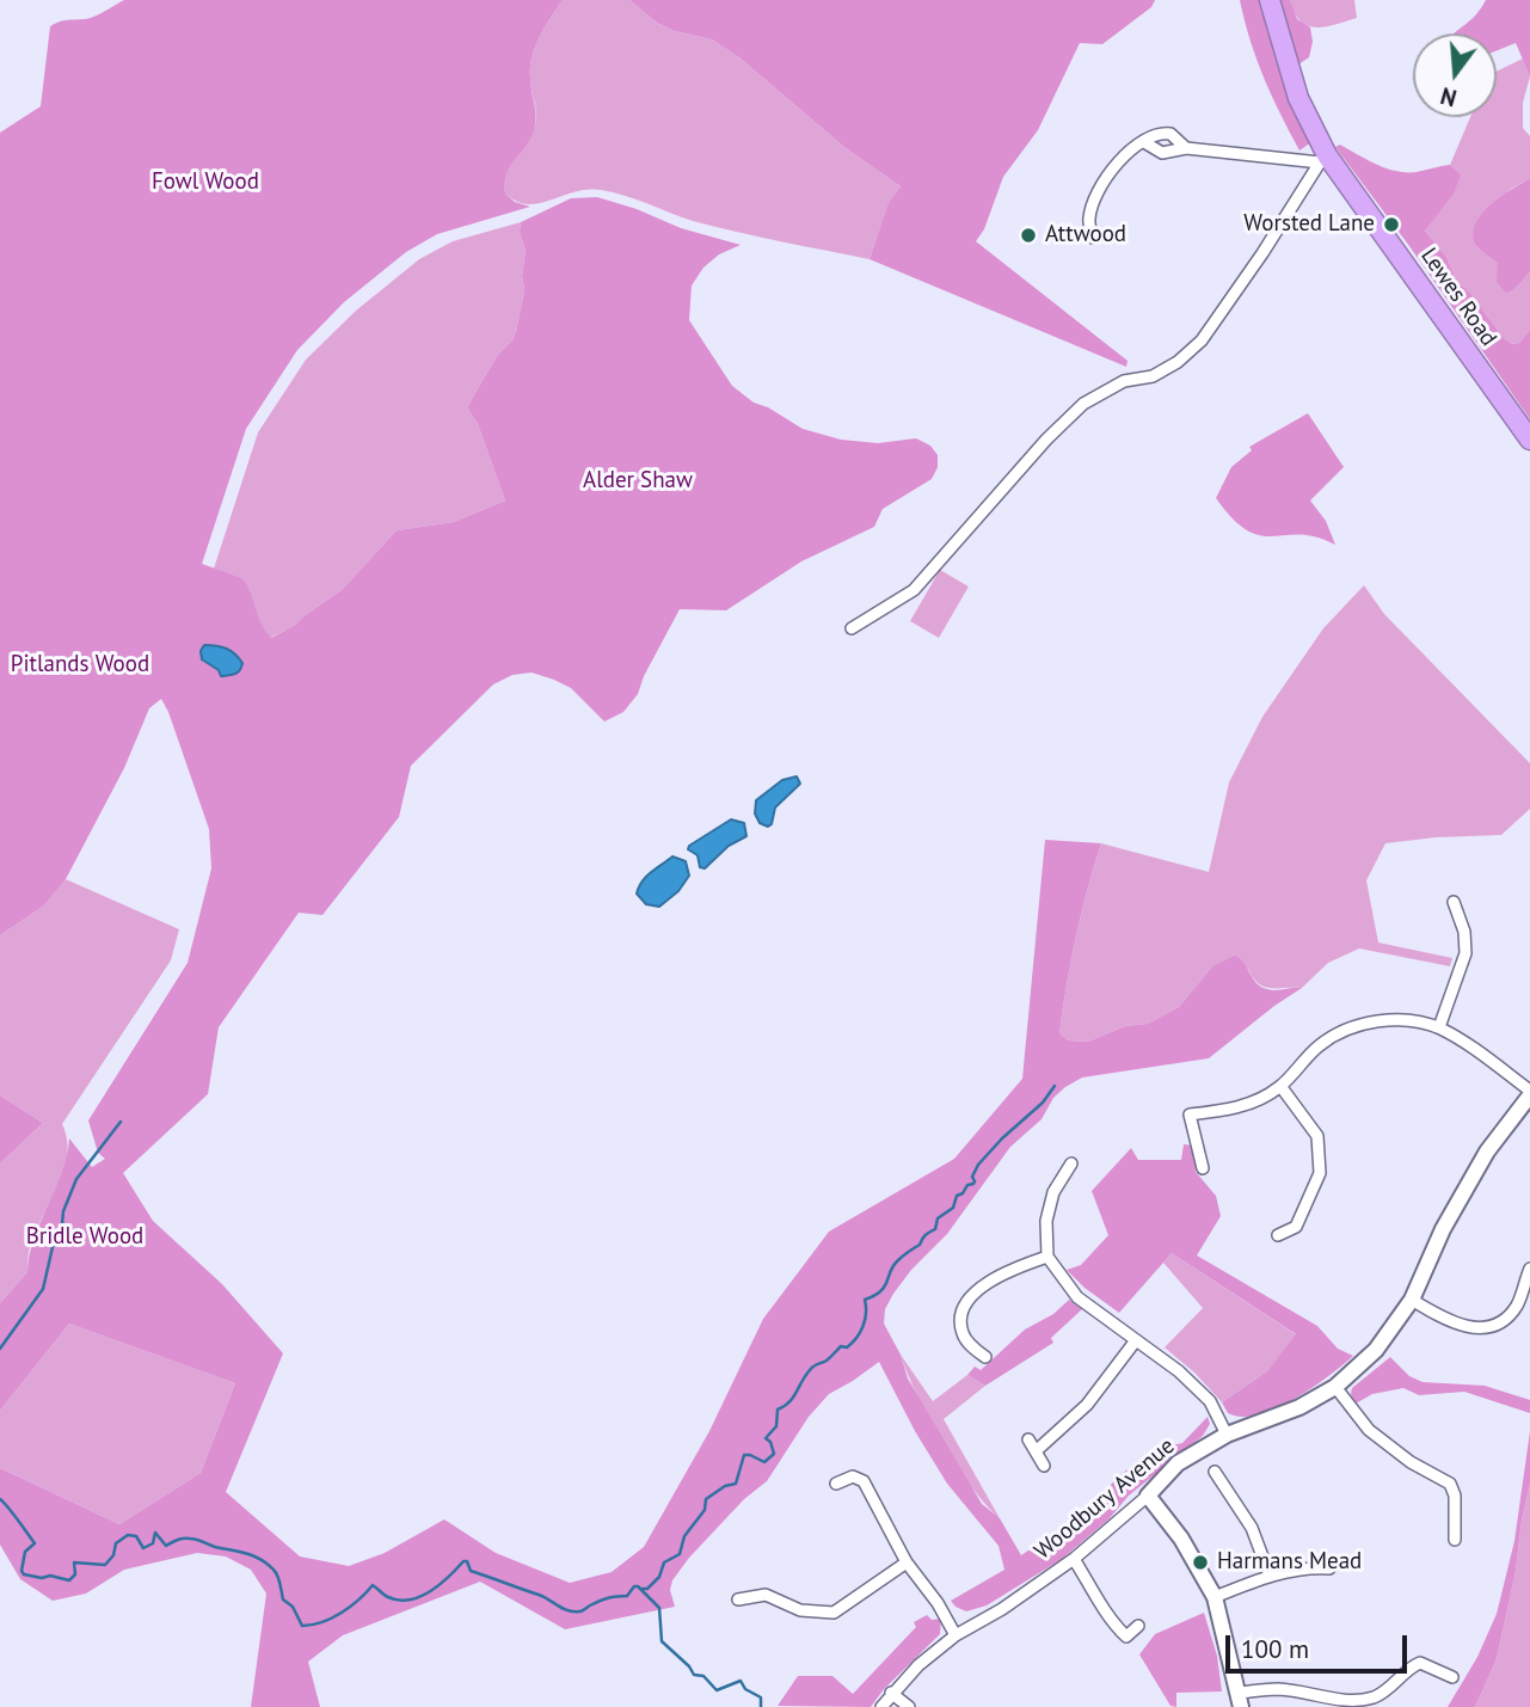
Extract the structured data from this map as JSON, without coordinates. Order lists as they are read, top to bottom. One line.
{"streets":{"highway":["Lewes Road"],"street":["Woodbury Avenue"]},"parks":["Fowl Wood","Alder Shaw","Pitlands Wood","Bridle Wood"],"places":["Worsted Lane","Attwood","Harmans Mead"],"scale_bar":"100 m","north":"bottom"}
